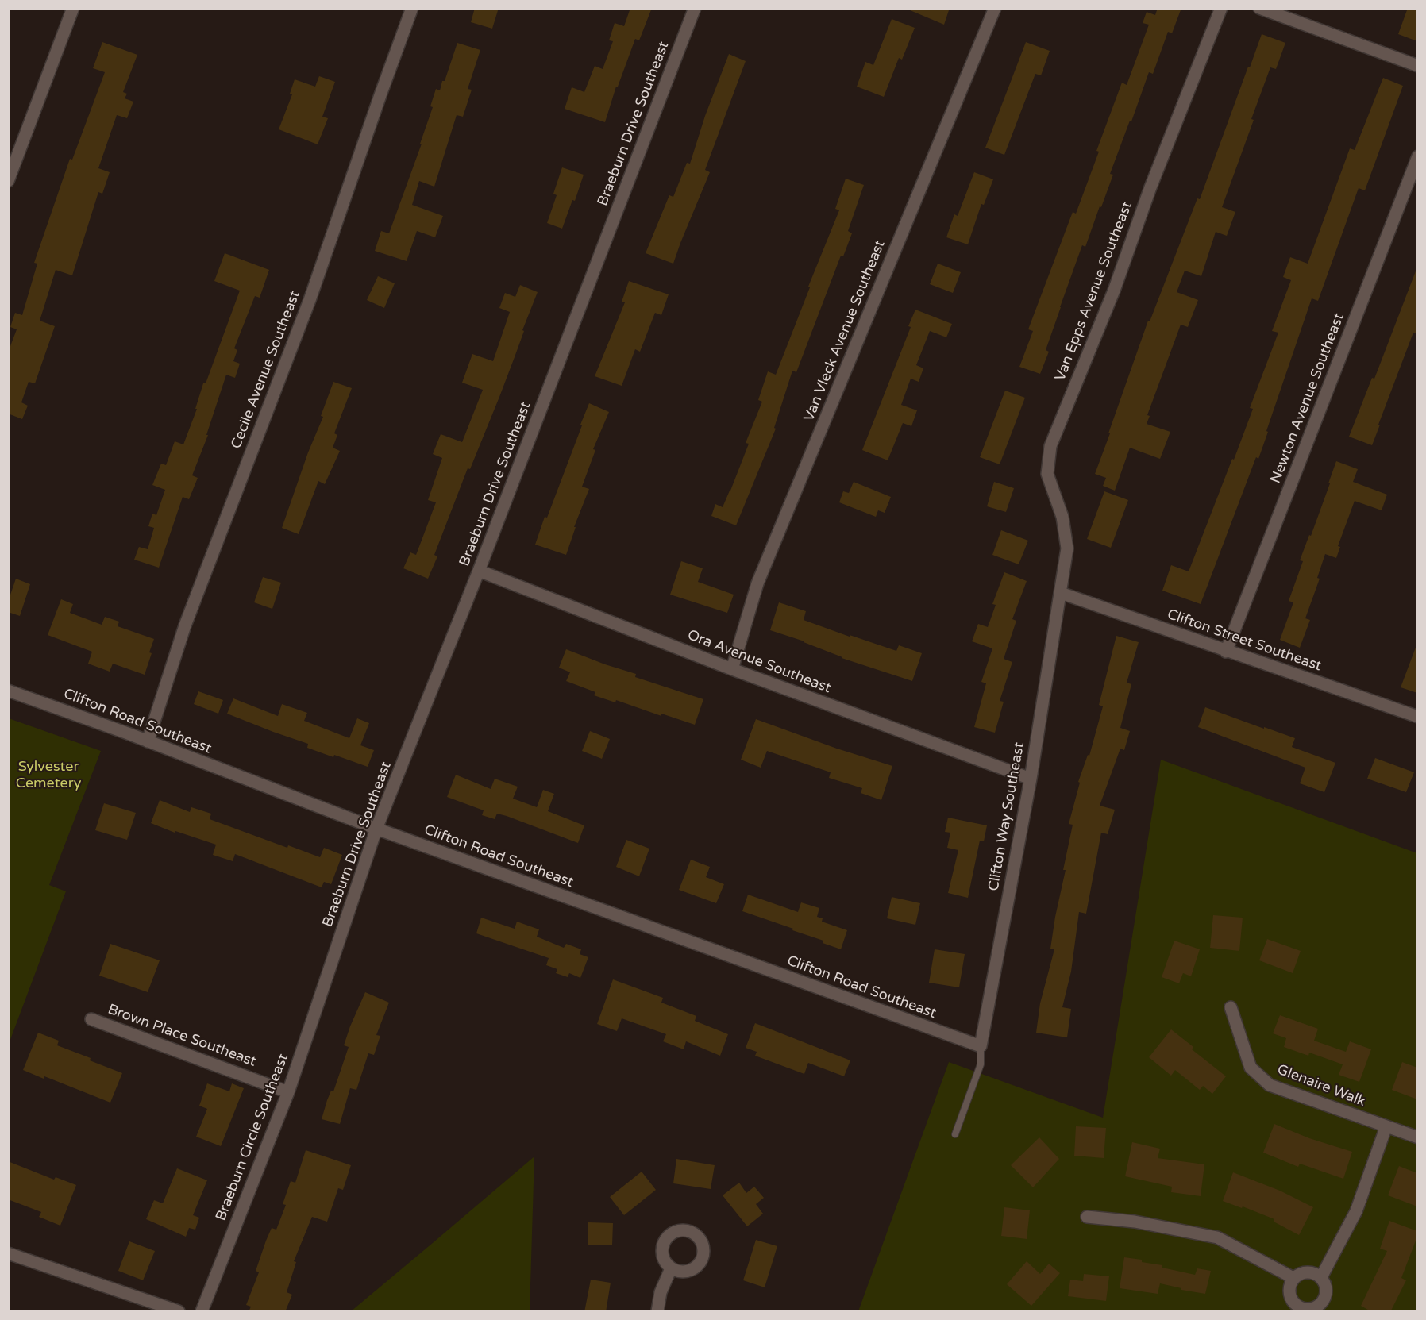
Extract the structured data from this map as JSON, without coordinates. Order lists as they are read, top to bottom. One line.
{"streets":{"street":["Braeburn Drive Southeast","Van Epps Avenue Southeast","Van Vleck Avenue Southeast","Cecile Avenue Southeast","Newton Avenue Southeast","Clifton Street Southeast","Ora Avenue Southeast","Clifton Road Southeast","Clifton Way Southeast","Brown Place Southeast","Glenaire Walk","Braeburn Circle Southeast"]},"crossings":[["Braeburn Drive Southeast","Ora Avenue Southeast"],["Braeburn Drive Southeast","Clifton Road Southeast"],["Braeburn Drive Southeast","Braeburn Circle Southeast"],["Van Epps Avenue Southeast","Clifton Street Southeast"],["Van Epps Avenue Southeast","Clifton Way Southeast"],["Van Vleck Avenue Southeast","Ora Avenue Southeast"],["Cecile Avenue Southeast","Clifton Road Southeast"],["Newton Avenue Southeast","Clifton Street Southeast"],["Clifton Street Southeast","Clifton Way Southeast"],["Ora Avenue Southeast","Clifton Way Southeast"],["Clifton Road Southeast","Clifton Way Southeast"],["Brown Place Southeast","Braeburn Circle Southeast"]],"parks":["Sylvester Cemetery"]}
